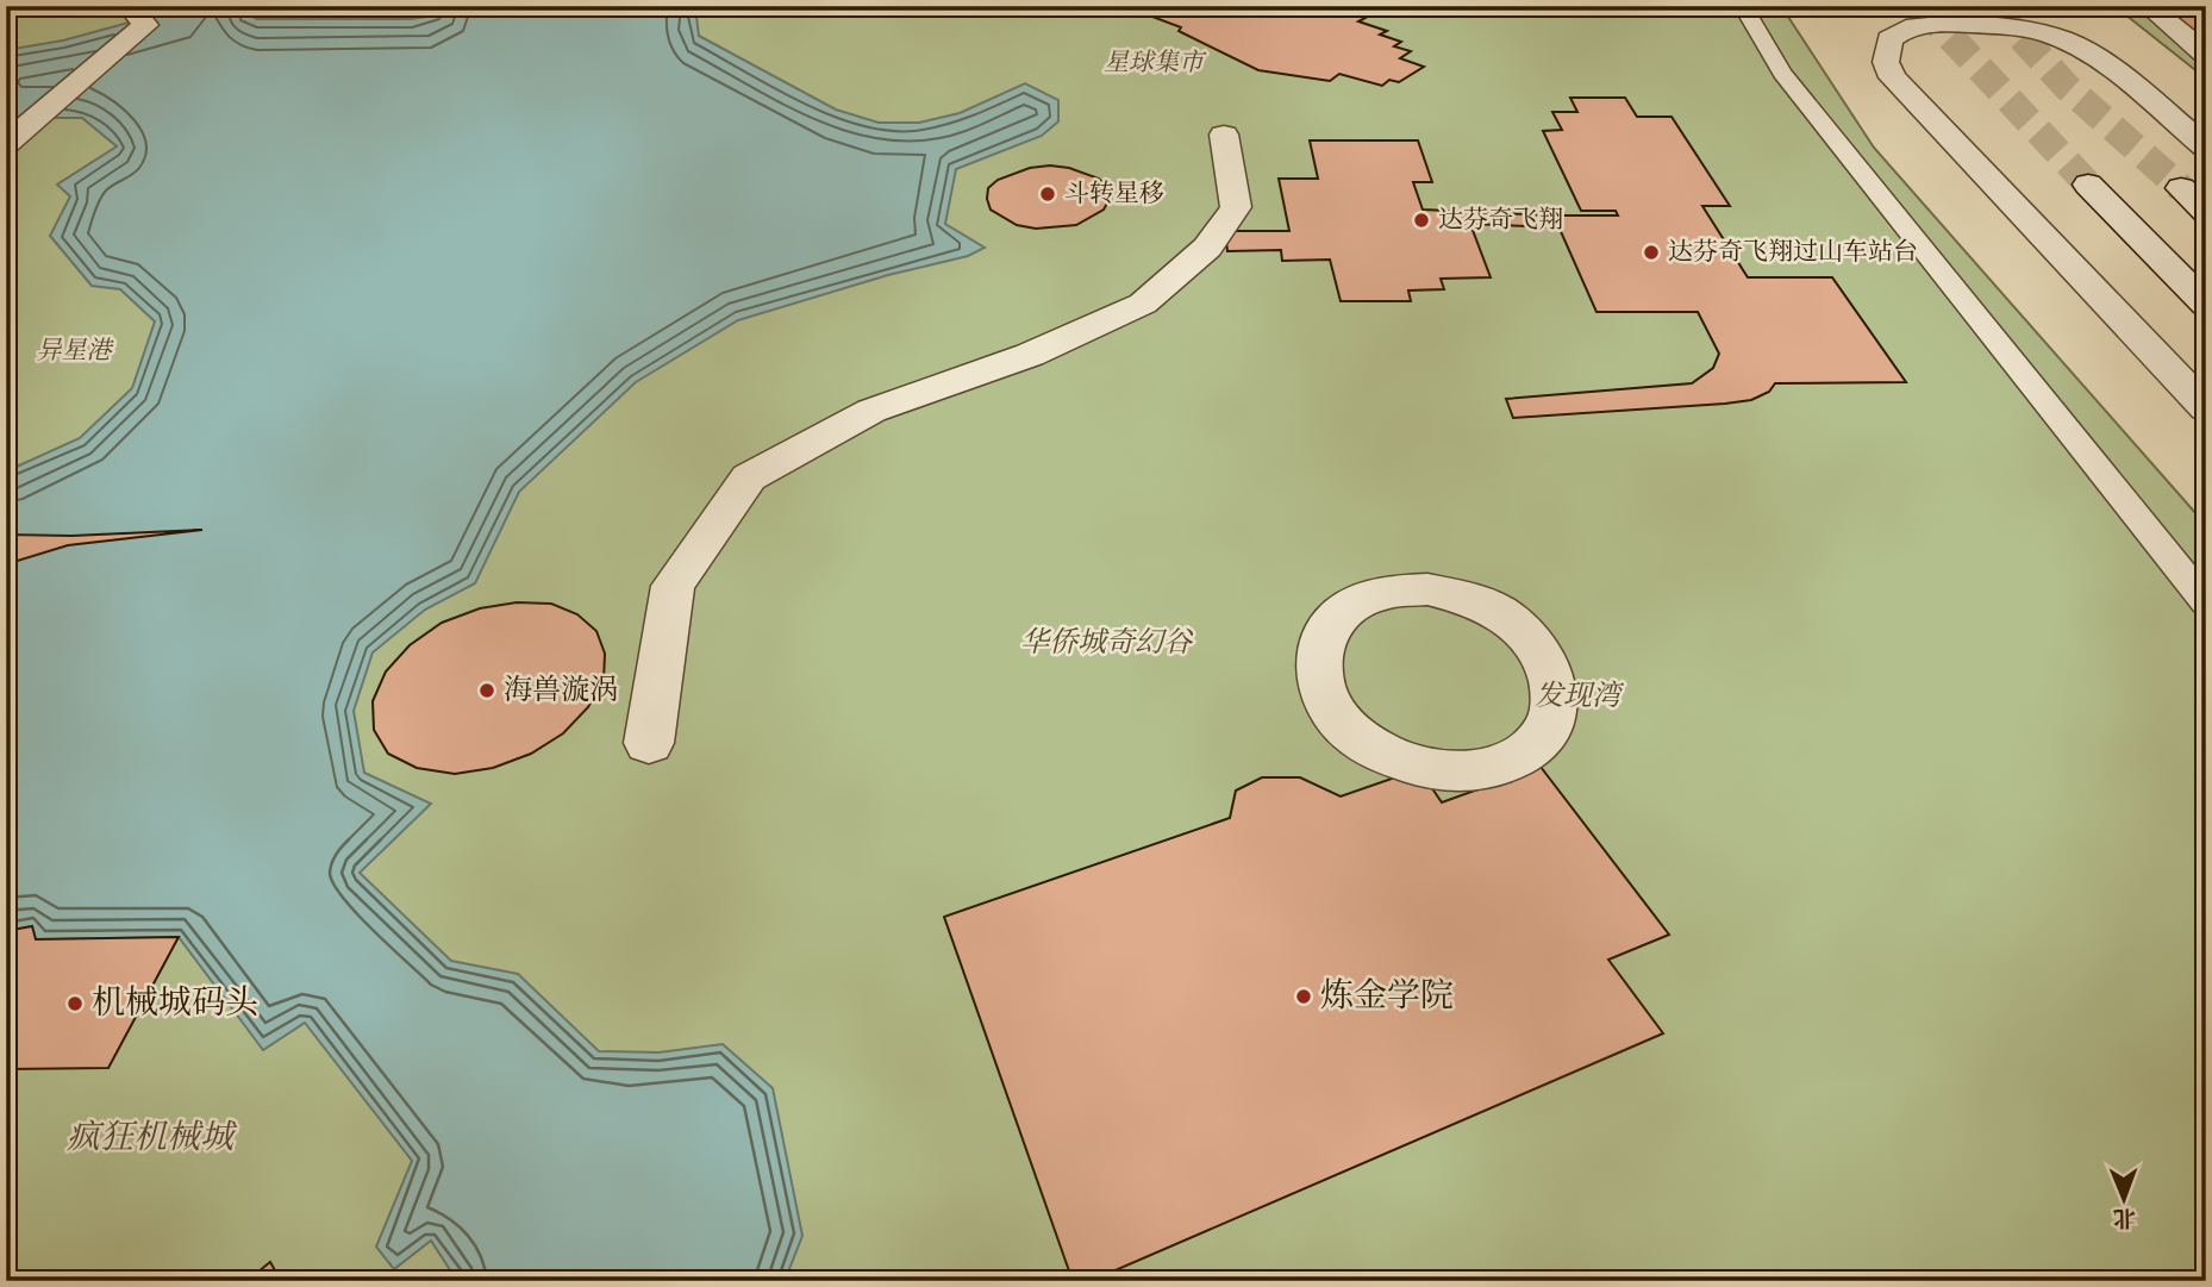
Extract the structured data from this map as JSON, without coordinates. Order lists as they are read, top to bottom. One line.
{"parks":["星球集市","异星港","华侨城奇幻谷","发现湾","疯狂机械城"],"places":["斗转星移","达芬奇飞翔","达芬奇飞翔过山车站台","海兽漩涡","炼金学院","机械城码头"],"north":"bottom"}
